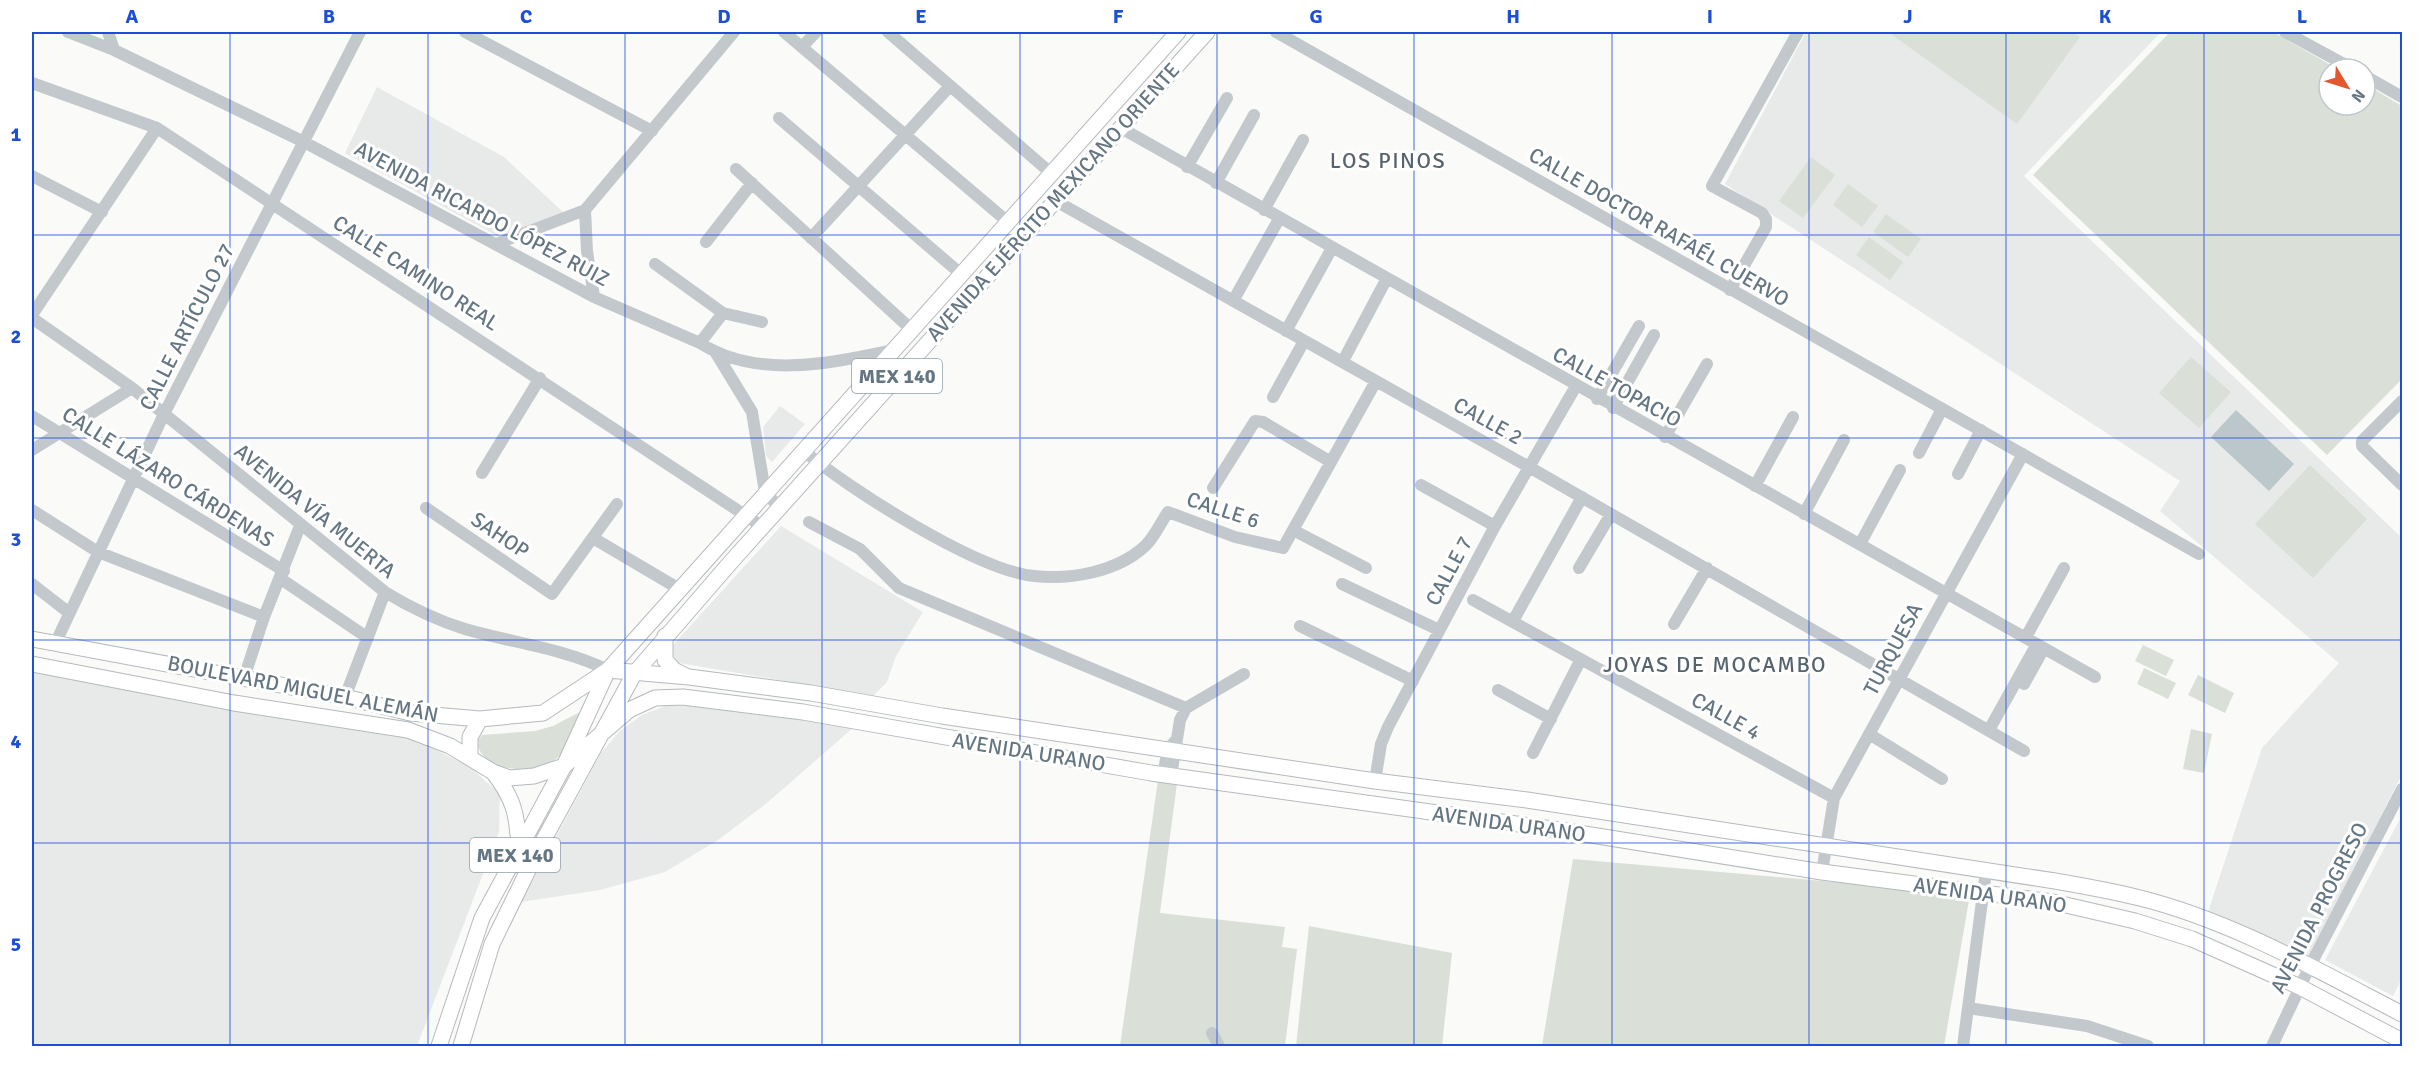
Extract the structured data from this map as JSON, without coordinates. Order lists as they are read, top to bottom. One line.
{"streets":{"main road":["AVENIDA EJÉRCITO MEXICANO ORIENTE","MEX 140","BOULEVARD MIGUEL ALEMÁN","AVENIDA URANO"],"street":["AVENIDA RICARDO LÓPEZ RUIZ","CALLE DOCTOR RAFAÉL CUERVO","CALLE CAMINO REAL","CALLE ARTÍCULO 27","CALLE TOPACIO","CALLE 2","CALLE LÁZARO CÁRDENAS","CALLE 6","AVENIDA VÍA MUERTA","SAHOP","CALLE 7","TURQUESA","CALLE 4","AVENIDA PROGRESO"]},"crossings":[["AVENIDA EJÉRCITO MEXICANO ORIENTE","AVENIDA RICARDO LÓPEZ RUIZ"],["AVENIDA EJÉRCITO MEXICANO ORIENTE","CALLE CAMINO REAL"],["AVENIDA EJÉRCITO MEXICANO ORIENTE","MEX 140"],["AVENIDA EJÉRCITO MEXICANO ORIENTE","CALLE TOPACIO"],["AVENIDA EJÉRCITO MEXICANO ORIENTE","CALLE 2"],["AVENIDA EJÉRCITO MEXICANO ORIENTE","CALLE 6"],["AVENIDA EJÉRCITO MEXICANO ORIENTE","AVENIDA VÍA MUERTA"],["AVENIDA EJÉRCITO MEXICANO ORIENTE","BOULEVARD MIGUEL ALEMÁN"],["AVENIDA EJÉRCITO MEXICANO ORIENTE","AVENIDA URANO"],["AVENIDA RICARDO LÓPEZ RUIZ","CALLE ARTÍCULO 27"],["CALLE DOCTOR RAFAÉL CUERVO","TURQUESA"],["CALLE CAMINO REAL","CALLE ARTÍCULO 27"],["CALLE ARTÍCULO 27","CALLE LÁZARO CÁRDENAS"],["CALLE ARTÍCULO 27","AVENIDA VÍA MUERTA"],["CALLE ARTÍCULO 27","BOULEVARD MIGUEL ALEMÁN"],["MEX 140","AVENIDA VÍA MUERTA"],["MEX 140","BOULEVARD MIGUEL ALEMÁN"],["MEX 140","AVENIDA URANO"],["CALLE TOPACIO","CALLE 7"],["CALLE TOPACIO","TURQUESA"],["CALLE 2","CALLE 6"],["CALLE 2","CALLE 7"],["CALLE 2","TURQUESA"],["AVENIDA VÍA MUERTA","BOULEVARD MIGUEL ALEMÁN"],["CALLE 7","AVENIDA URANO"],["TURQUESA","CALLE 4"],["TURQUESA","AVENIDA URANO"],["BOULEVARD MIGUEL ALEMÁN","AVENIDA URANO"],["AVENIDA URANO","AVENIDA PROGRESO"]],"districts":["LOS PINOS","JOYAS DE MOCAMBO"],"north":"bottom right","grid":{"columns":["A","B","C","D","E","F","G","H","I","J","K","L"],"rows":["1","2","3","4","5"]}}
